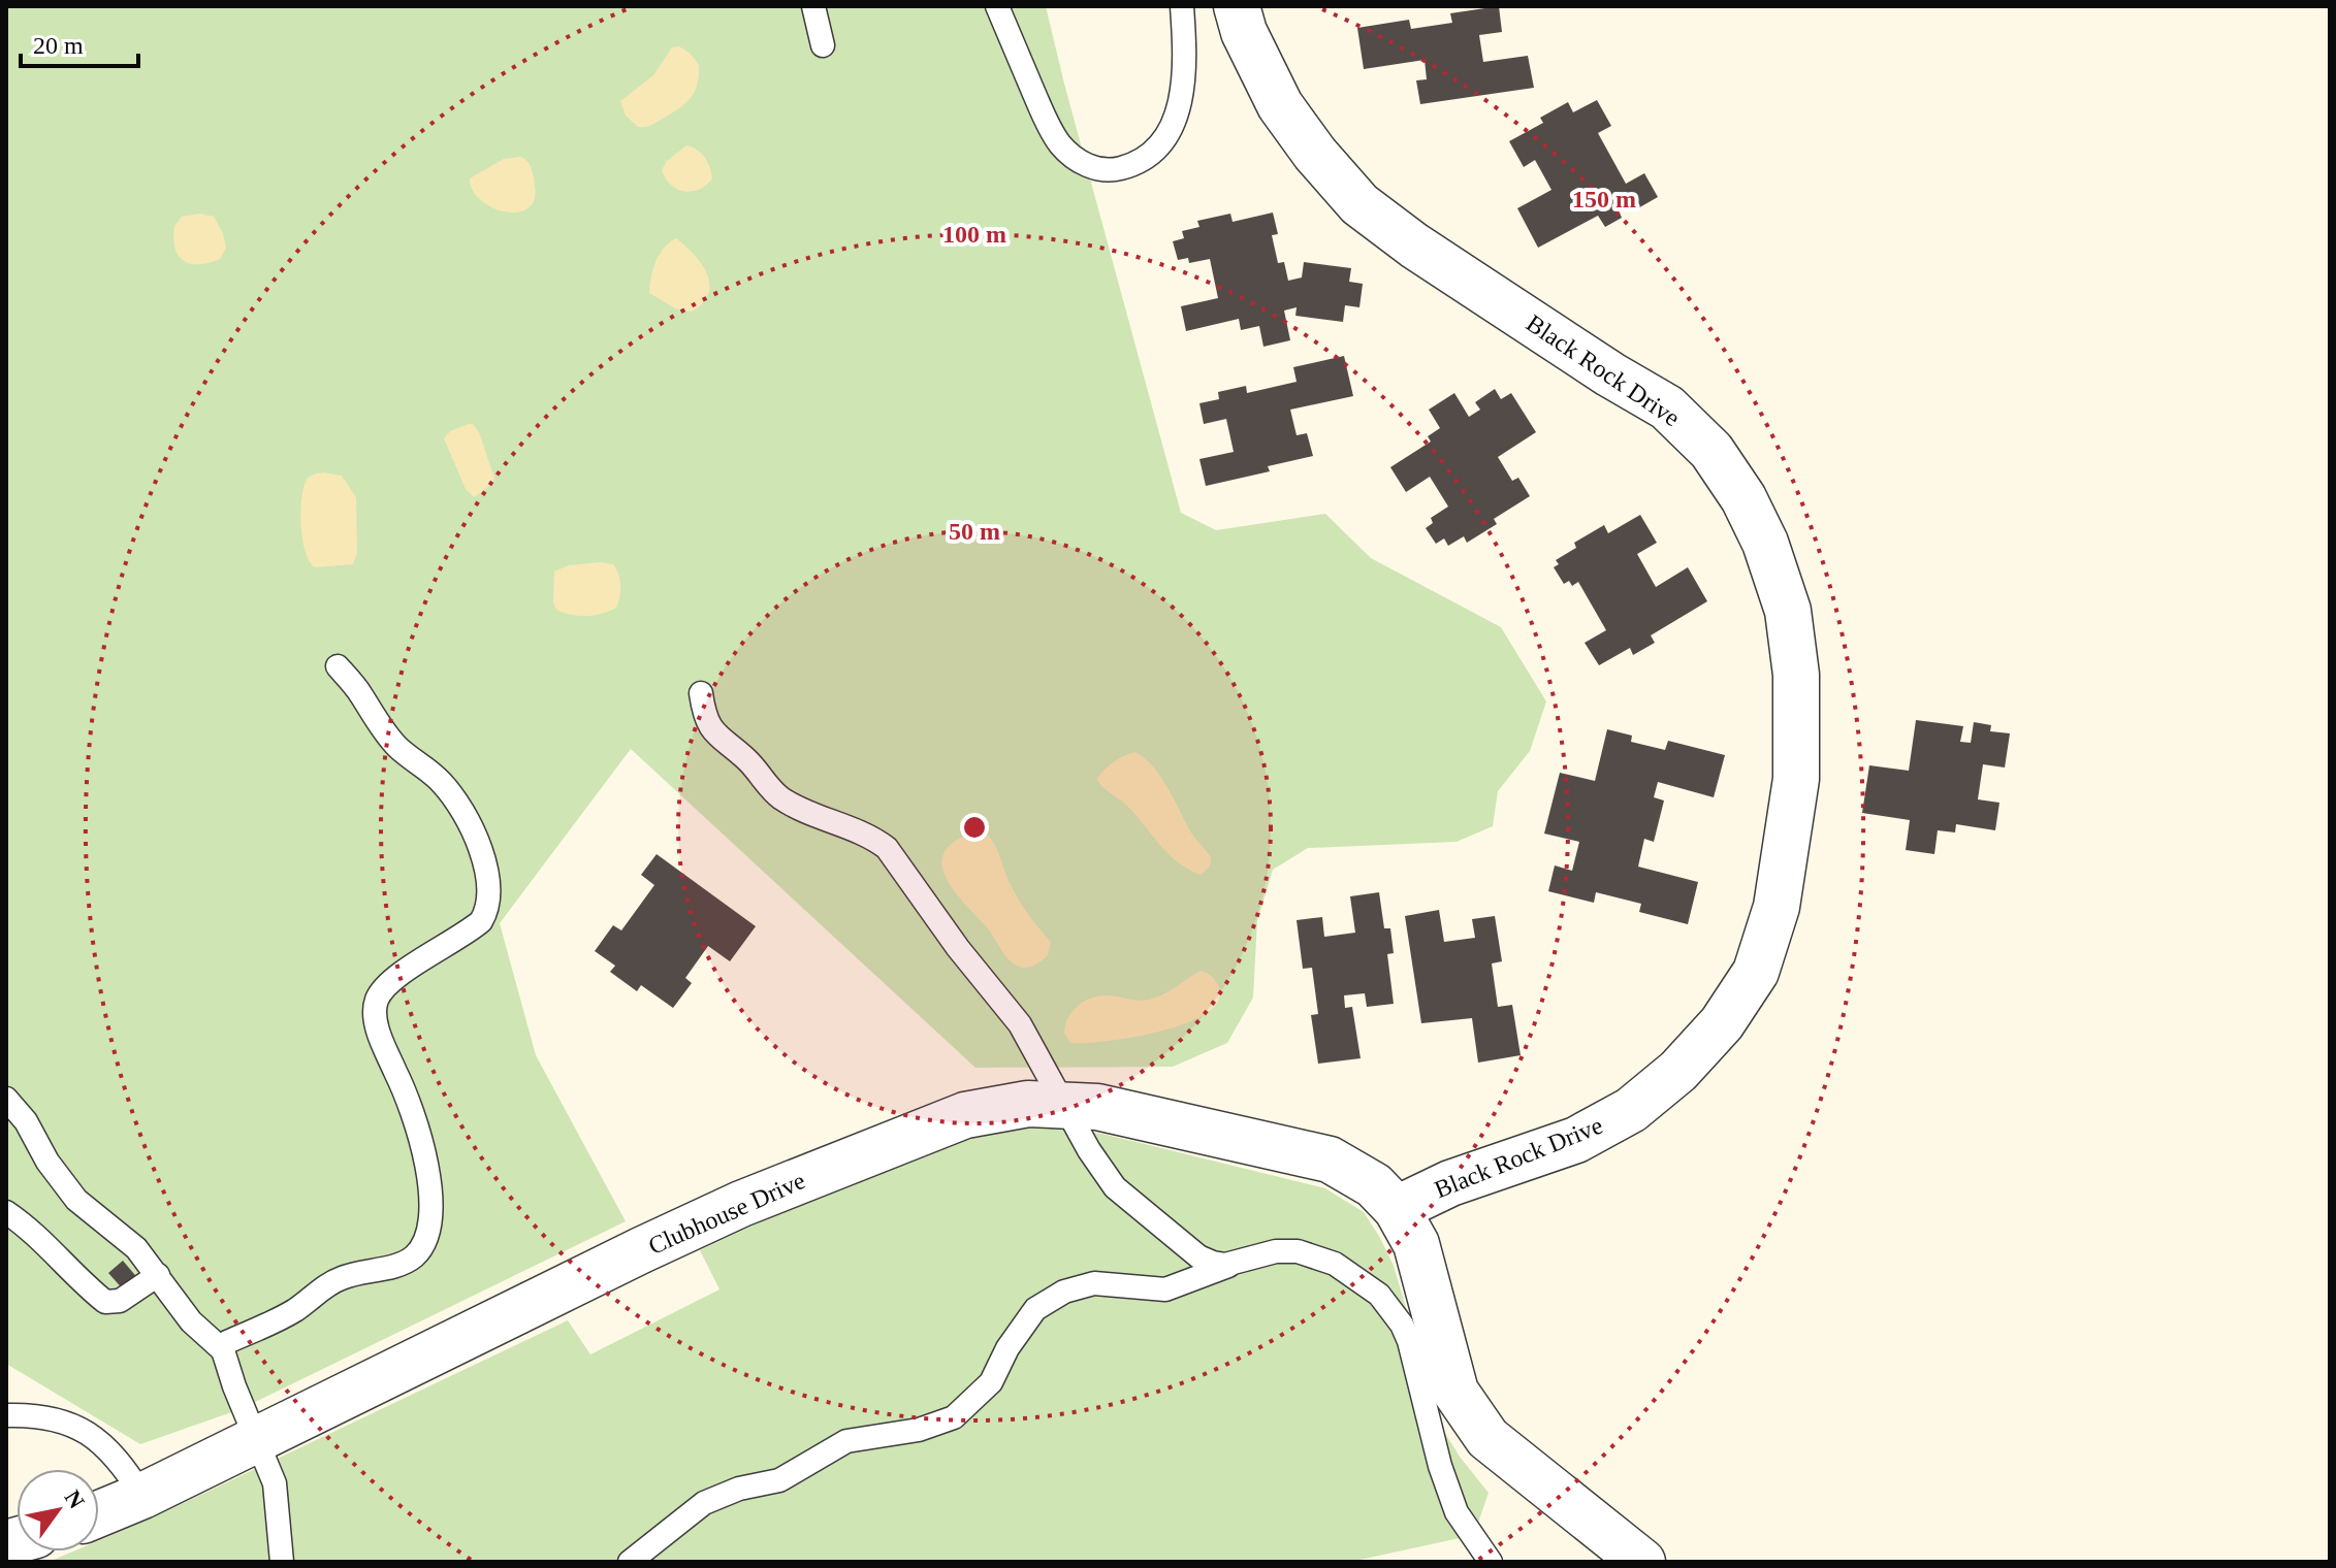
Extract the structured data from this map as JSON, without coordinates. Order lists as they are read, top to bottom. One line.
{"streets":{"street":["Black Rock Drive","Clubhouse Drive"]},"crossings":[["Black Rock Drive","Clubhouse Drive"]],"scale_bar":"20 m","north":"top right","rings":["150 m","100 m","50 m"]}
